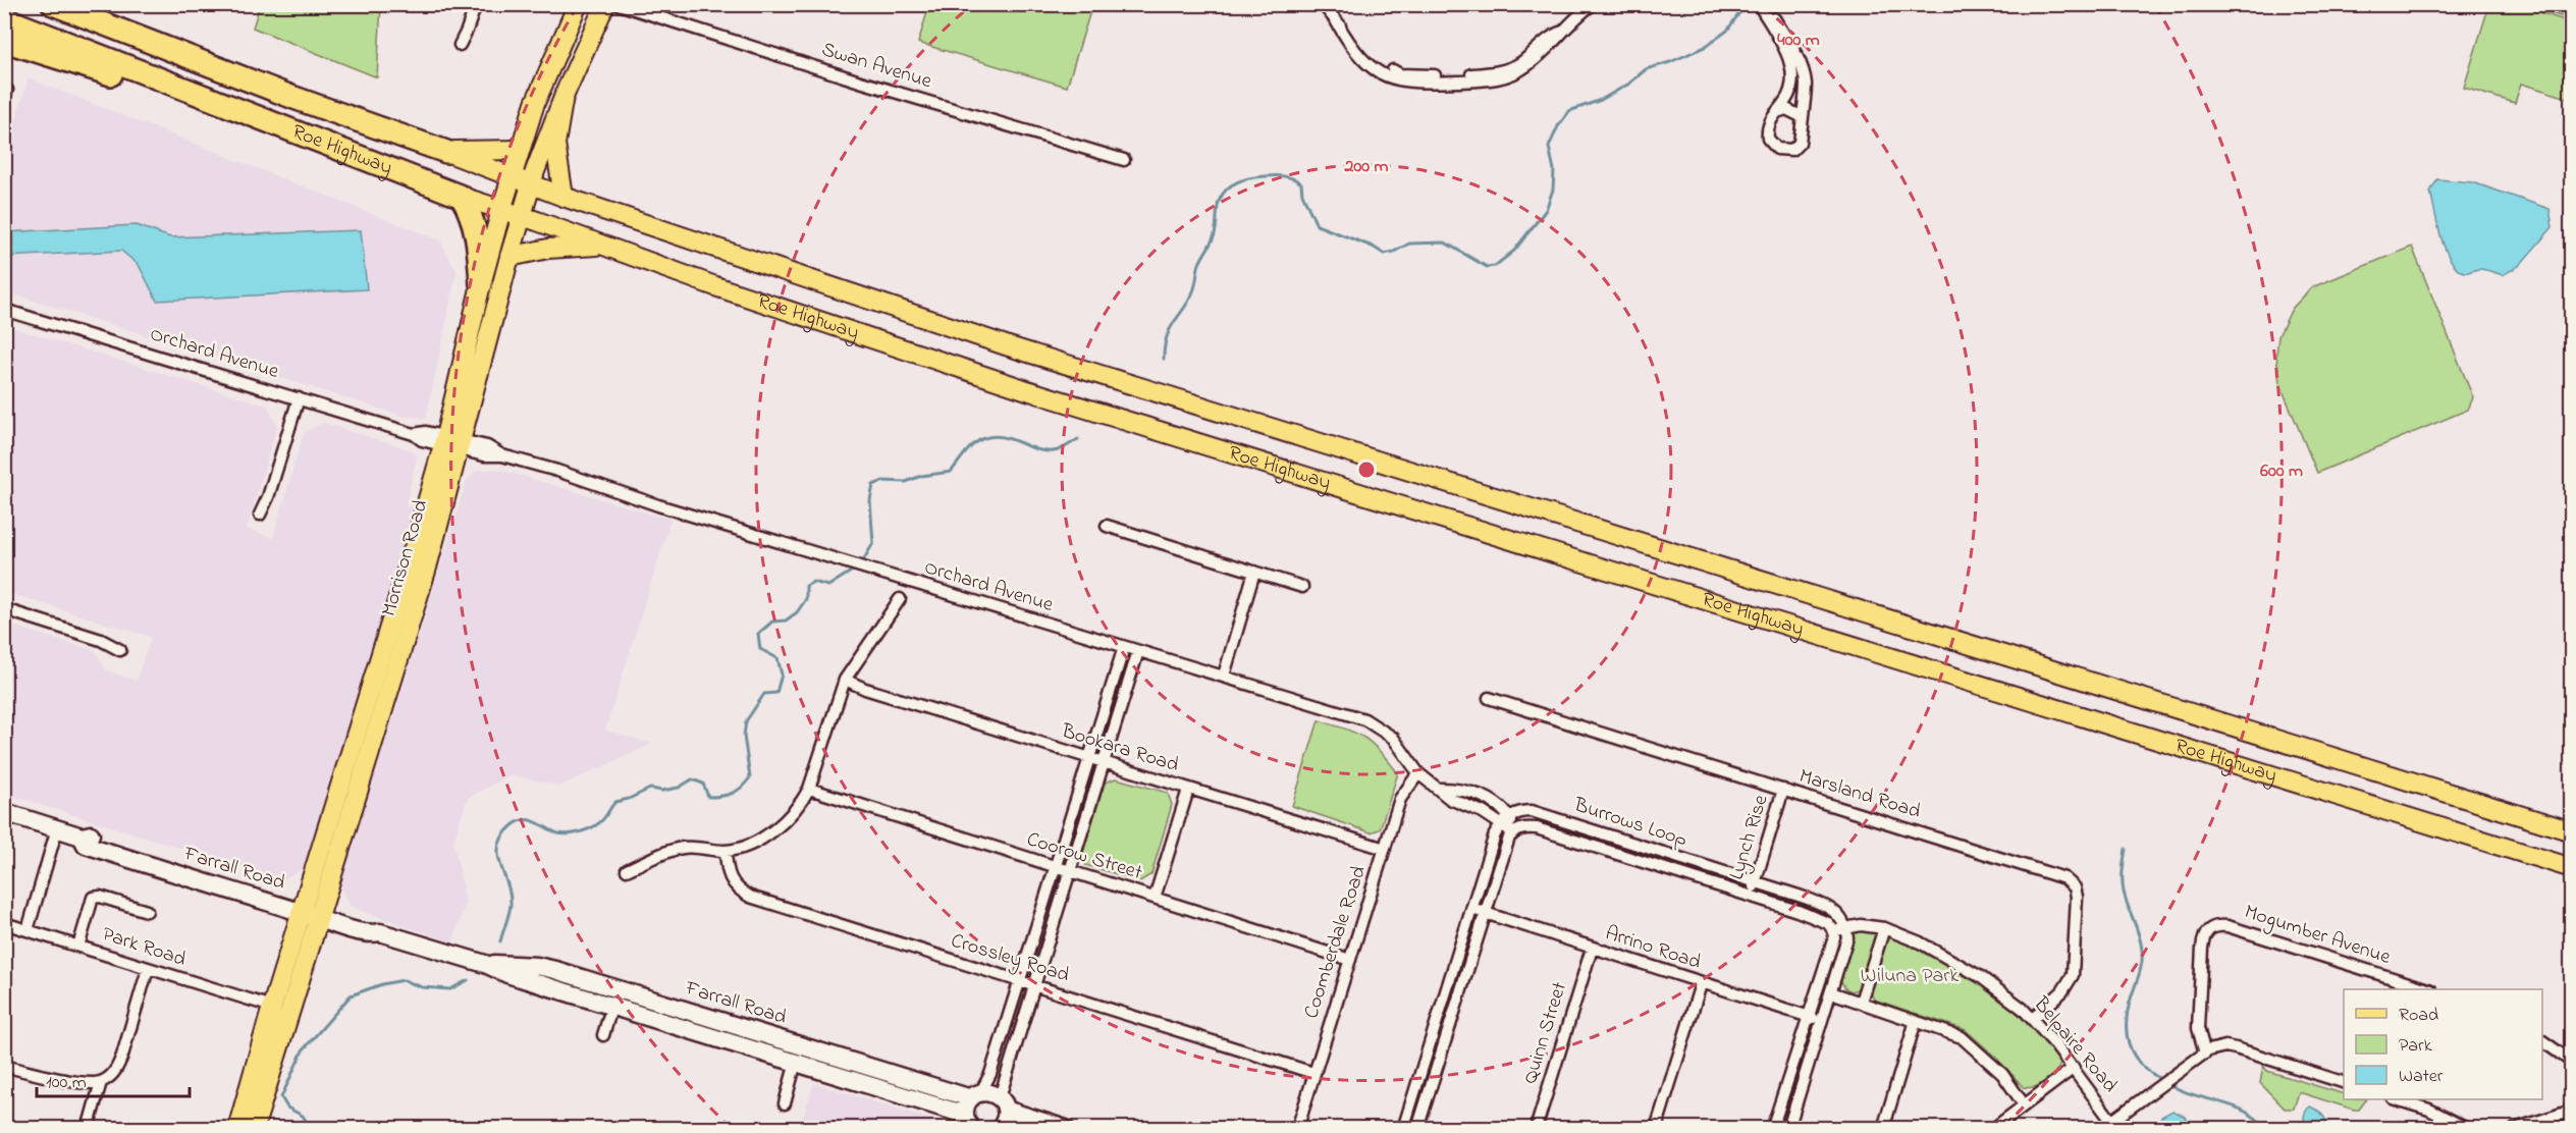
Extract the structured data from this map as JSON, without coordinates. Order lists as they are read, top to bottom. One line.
{"streets":{"highway":["Roe Highway"],"main road":["Morrison Road","Farrall Road"],"street":["Swan Avenue","Orchard Avenue","Bookara Road","Marsland Road","Burrows Loop","Lynch Rise","Coorow Street","Mogumber Avenue","Coomberdale Road","Park Road","Arrino Road","Crossley Road","Quinn Street","Belpaire Road"]},"crossings":[["Roe Highway","Morrison Road"],["Orchard Avenue","Morrison Road"],["Orchard Avenue","Burrows Loop"],["Orchard Avenue","Coomberdale Road"],["Morrison Road","Farrall Road"],["Morrison Road","Park Road"],["Bookara Road","Coomberdale Road"],["Marsland Road","Lynch Rise"],["Marsland Road","Belpaire Road"],["Burrows Loop","Lynch Rise"],["Burrows Loop","Belpaire Road"],["Coorow Street","Coomberdale Road"],["Coomberdale Road","Crossley Road"],["Arrino Road","Quinn Street"]],"parks":["Wiluna Park"],"legend":["Road","Park","Water"],"scale_bar":"100 m","rings":["400 m","200 m","600 m"]}
